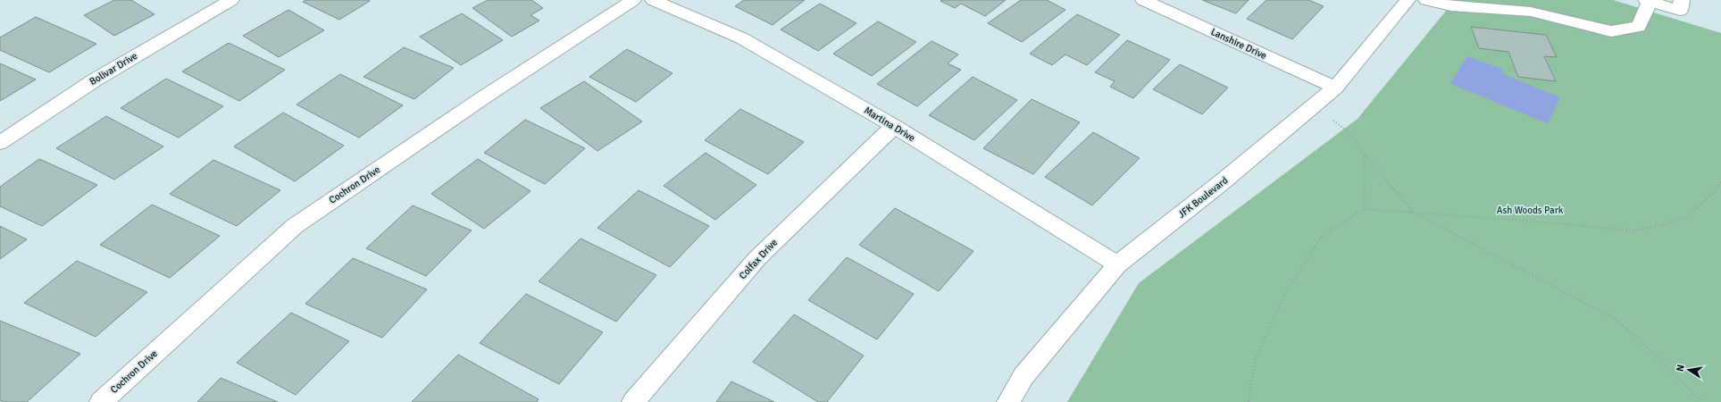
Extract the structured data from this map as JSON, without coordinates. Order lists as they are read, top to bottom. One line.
{"streets":{"street":["Lanshire Drive","Bolivar Drive","Martina Drive","Cochron Drive","JFK Boulevard","Colfax Drive"]},"crossings":[["Lanshire Drive","JFK Boulevard"],["Martina Drive","JFK Boulevard"],["Martina Drive","Colfax Drive"]],"parks":["Ash Woods Park"],"north":"left"}
